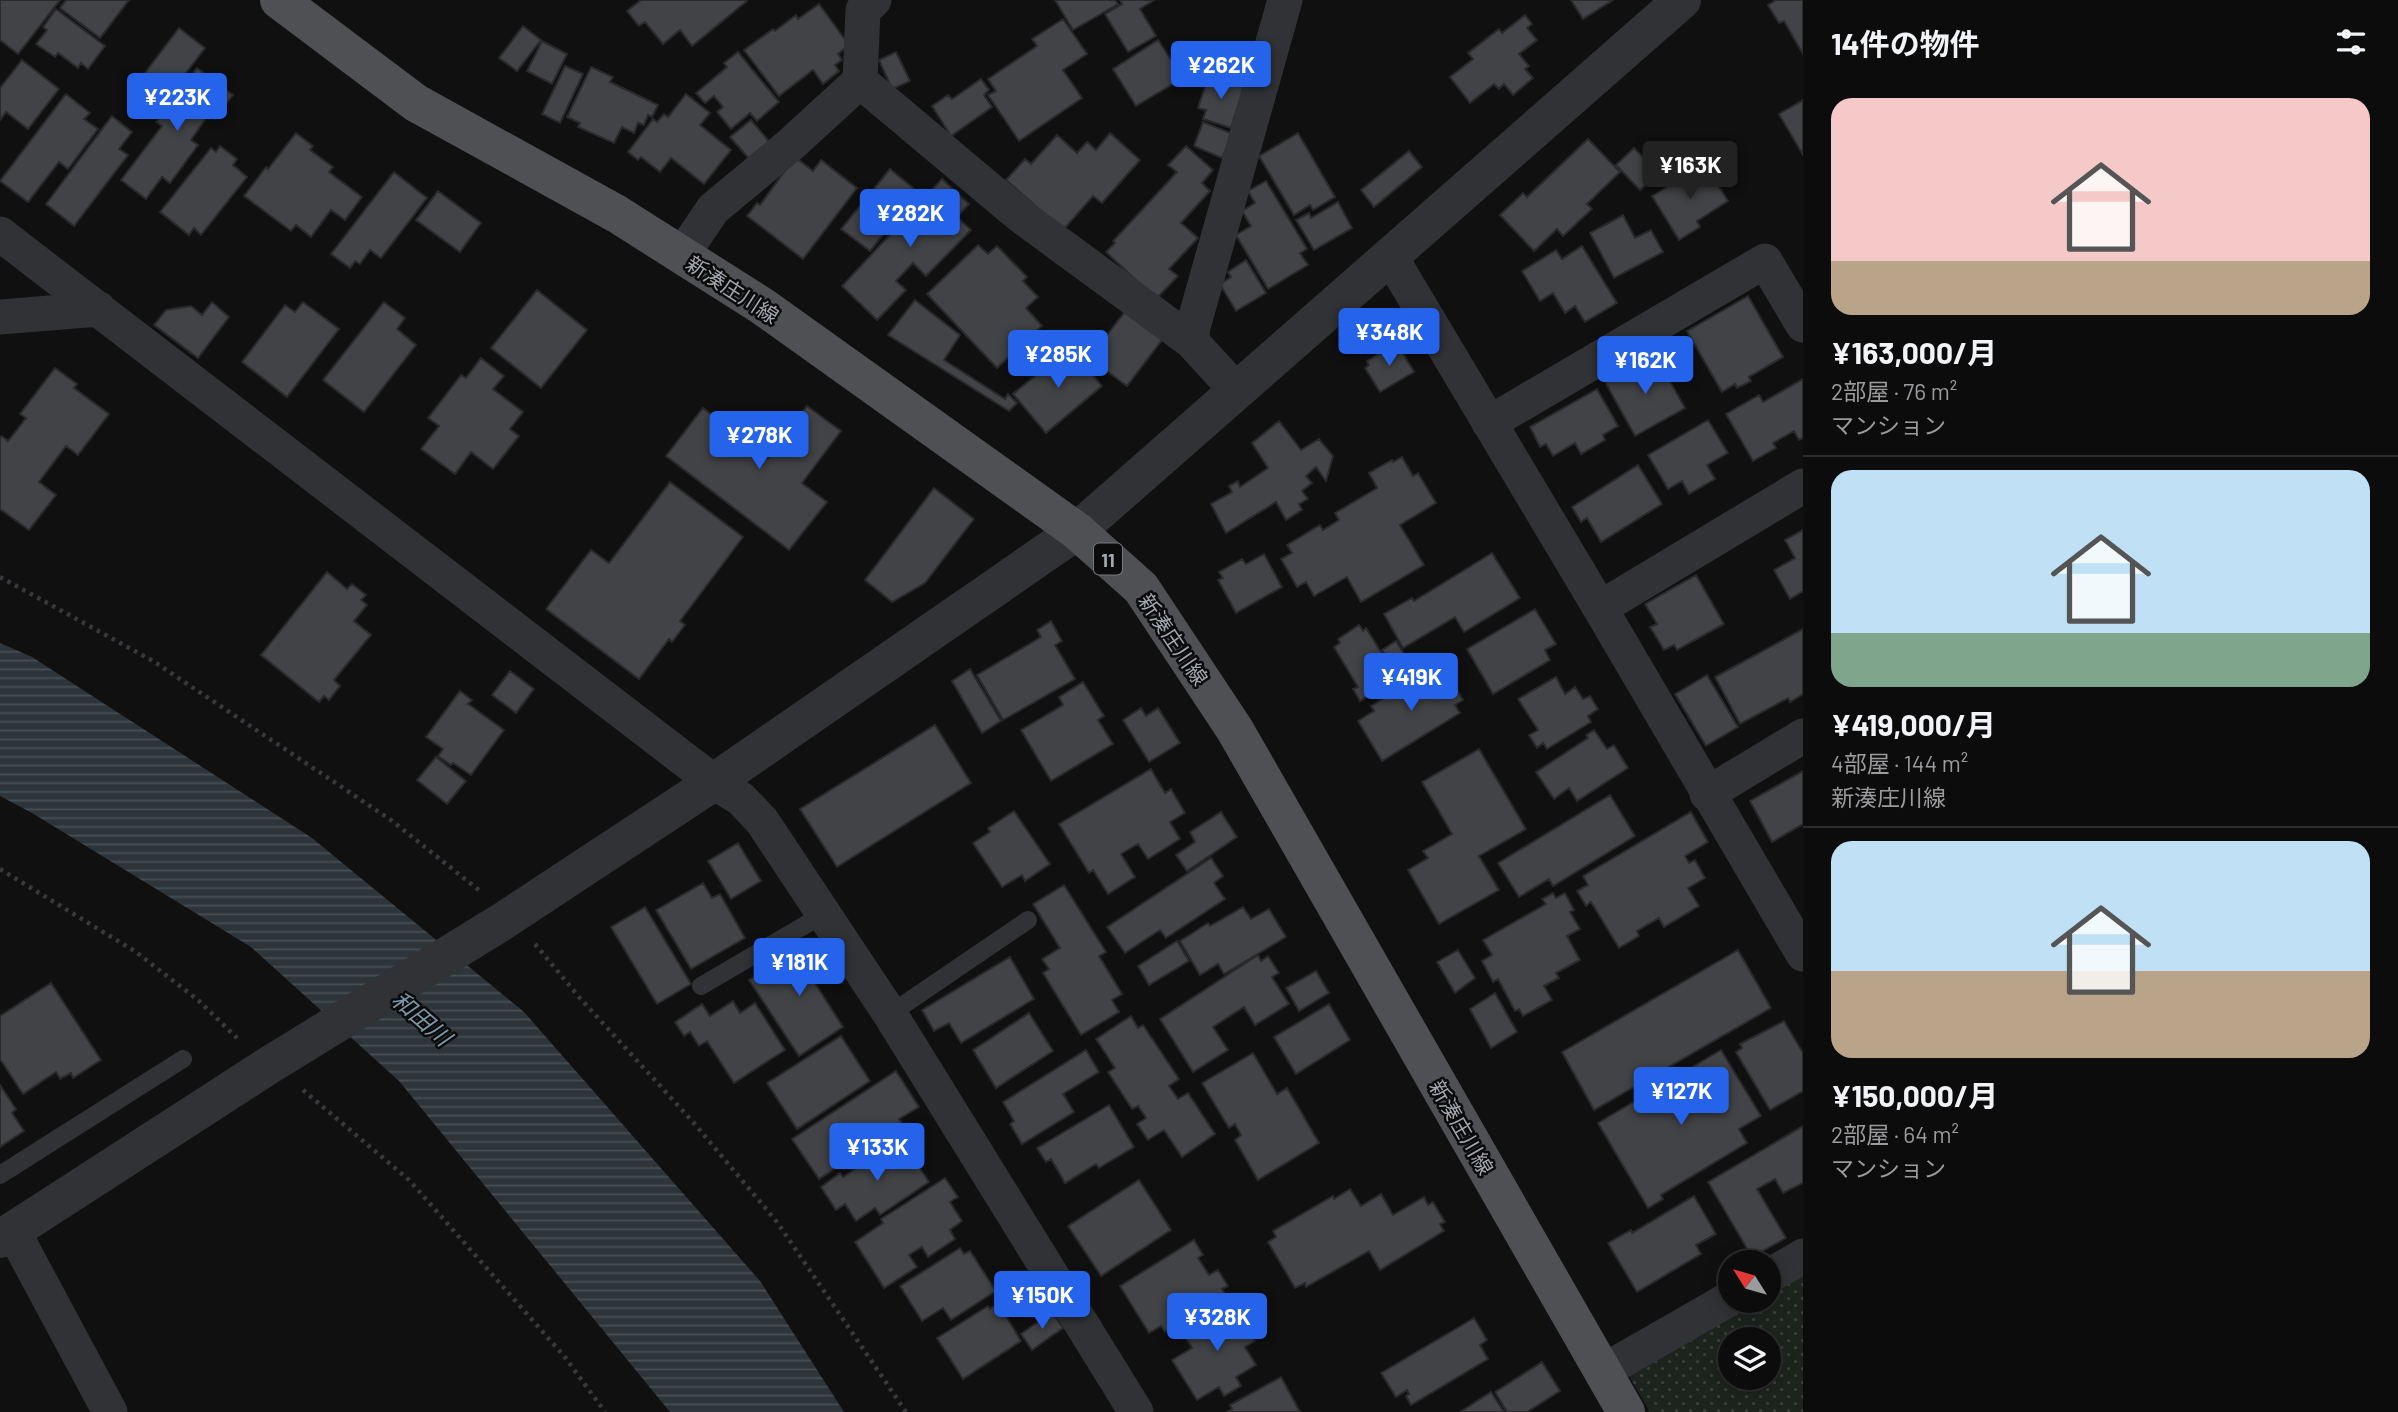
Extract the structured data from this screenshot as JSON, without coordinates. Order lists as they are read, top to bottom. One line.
{"streets":{"main road":["新湊庄川線","11"]},"water":["和田川"],"north":"top left","page":{"heading":"14件の物件","price":["¥262K","¥223K","¥163K","¥282K","¥348K","¥285K","¥162K","¥278K","¥419K","¥181K","¥127K","¥133K","¥150K","¥328K"],"list":[{"name":"¥163,000/月","note":"2部屋 · 76 m² · マンション"},{"name":"¥419,000/月","note":"4部屋 · 144 m² · 新湊庄川線"},{"name":"¥150,000/月","note":"2部屋 · 64 m² · マンション"}]}}
